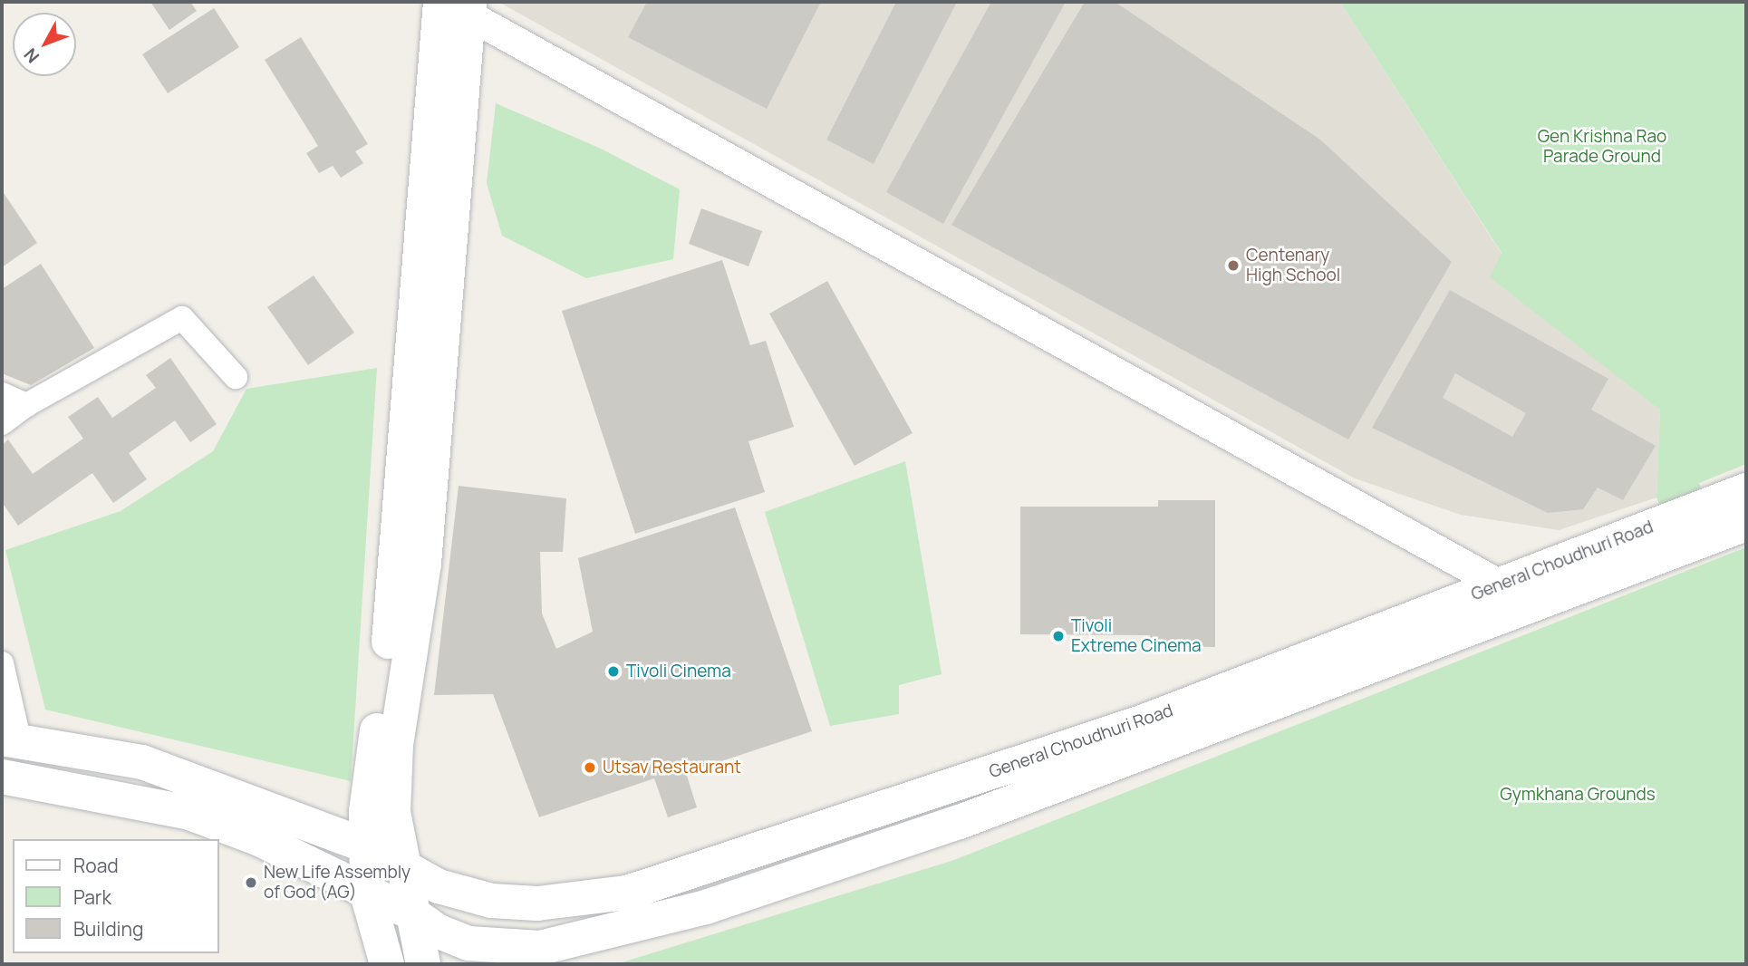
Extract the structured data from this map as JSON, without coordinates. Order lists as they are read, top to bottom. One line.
{"streets":{"main road":["General Choudhuri Road"]},"parks":["Gen Krishna Rao Parade Ground","Gymkhana Grounds"],"places":["Centenary High School","Tivoli Extreme Cinema","Tivoli Cinema","Utsav Restaurant","New Life Assembly of God (AG)"],"legend":["Road","Park","Building"],"north":"bottom left"}
